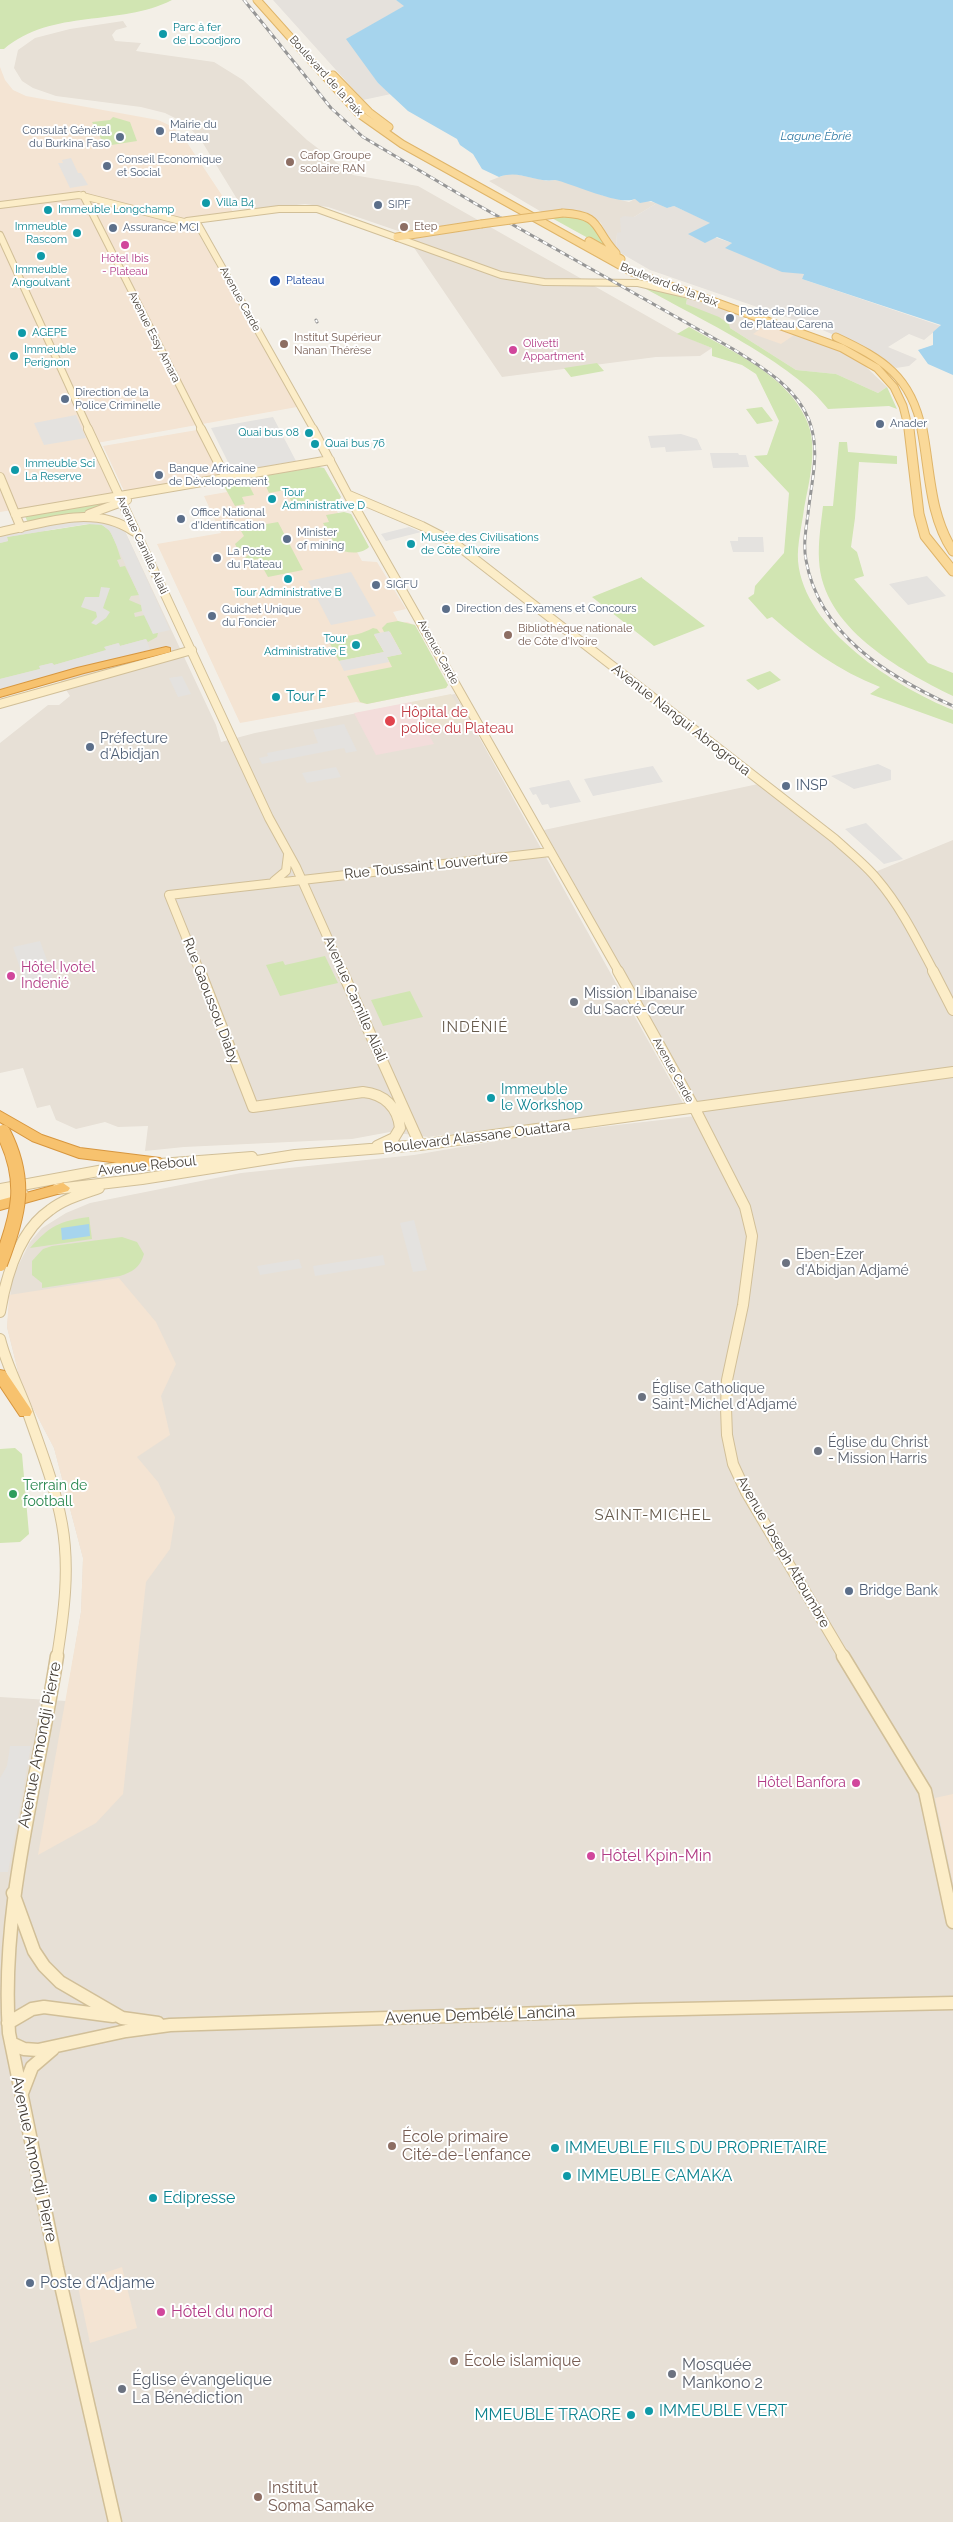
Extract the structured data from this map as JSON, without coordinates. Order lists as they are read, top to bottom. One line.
{"streets":{"main road":["Boulevard de la Paix","Avenue Carde","Avenue Essy Amara","Avenue Camille Aliali","Avenue Nangui Abrogroua","Rue Toussaint Louverture","Rue Gaoussou Diaby","Boulevard Alassane Ouattara","Avenue Reboul","Avenue Joseph Attoumbre","Avenue Amondji Pierre","Avenue Dembélé Lancina"]},"crossings":[["Avenue Carde","Avenue Nangui Abrogroua"],["Avenue Carde","Rue Toussaint Louverture"],["Avenue Carde","Boulevard Alassane Ouattara"],["Avenue Carde","Avenue Joseph Attoumbre"],["Avenue Camille Aliali","Rue Toussaint Louverture"],["Avenue Camille Aliali","Boulevard Alassane Ouattara"],["Rue Toussaint Louverture","Rue Gaoussou Diaby"],["Boulevard Alassane Ouattara","Avenue Reboul"],["Boulevard Alassane Ouattara","Avenue Joseph Attoumbre"],["Avenue Amondji Pierre","Avenue Dembélé Lancina"]],"districts":["INDÉNIÉ","SAINT-MICHEL"],"water":["Lagune Ébrié"],"places":["Parc à fer de Locodjoro","Mairie du Plateau","Consulat Général du Burkina Faso","Cafop Groupe scolaire RAN","Conseil Economique et Social","Villa B4","SIPF","Immeuble Longchamp","Etep","Assurance MCI","Immeuble Rascom","Hôtel Ibis - Plateau","Immeuble Angoulvant","Plateau","Poste de Police de Plateau Carena","AGEPE","Institut Supérieur Nanan Thérèse","Olivetti Appartment","Immeuble Perignon","Direction de la Police Criminelle","Anader","Quai bus 08","Quai bus 76","Immeuble Sci La Reserve","Banque Africaine de Développement","Tour Administrative D","Office National d'Identification","Minister of mining","Musée des Civilisations de Côte d’Ivoire","La Poste du Plateau","Tour Administrative B","SIGFU","Direction des Examens et Concours","Guichet Unique du Foncier","Bibliothèque nationale de Côte d'Ivoire","Tour Administrative E","Tour F","Hôpital de police du Plateau","Préfecture d'Abidjan","INSP","Hôtel Ivotel Indenié","Mission Libanaise du Sacré-Cœur","Immeuble le Workshop","Eben-Ezer d'Abidjan Adjamé","Église Catholique Saint-Michel d'Adjamé","Église du Christ - Mission Harris","Terrain de football","Bridge Bank","Hôtel Banfora","Hôtel Kpin-Min","École primaire Cité-de-l'enfance","IMMEUBLE FILS DU PROPRIETAIRE","IMMEUBLE CAMAKA","Edipresse","Poste d'Adjame","Hôtel du nord","École islamique","Mosquée Mankono 2","Église évangelique La Bénédiction","IMMEUBLE VERT","MMEUBLE TRAORE","Institut Soma Samake"]}
